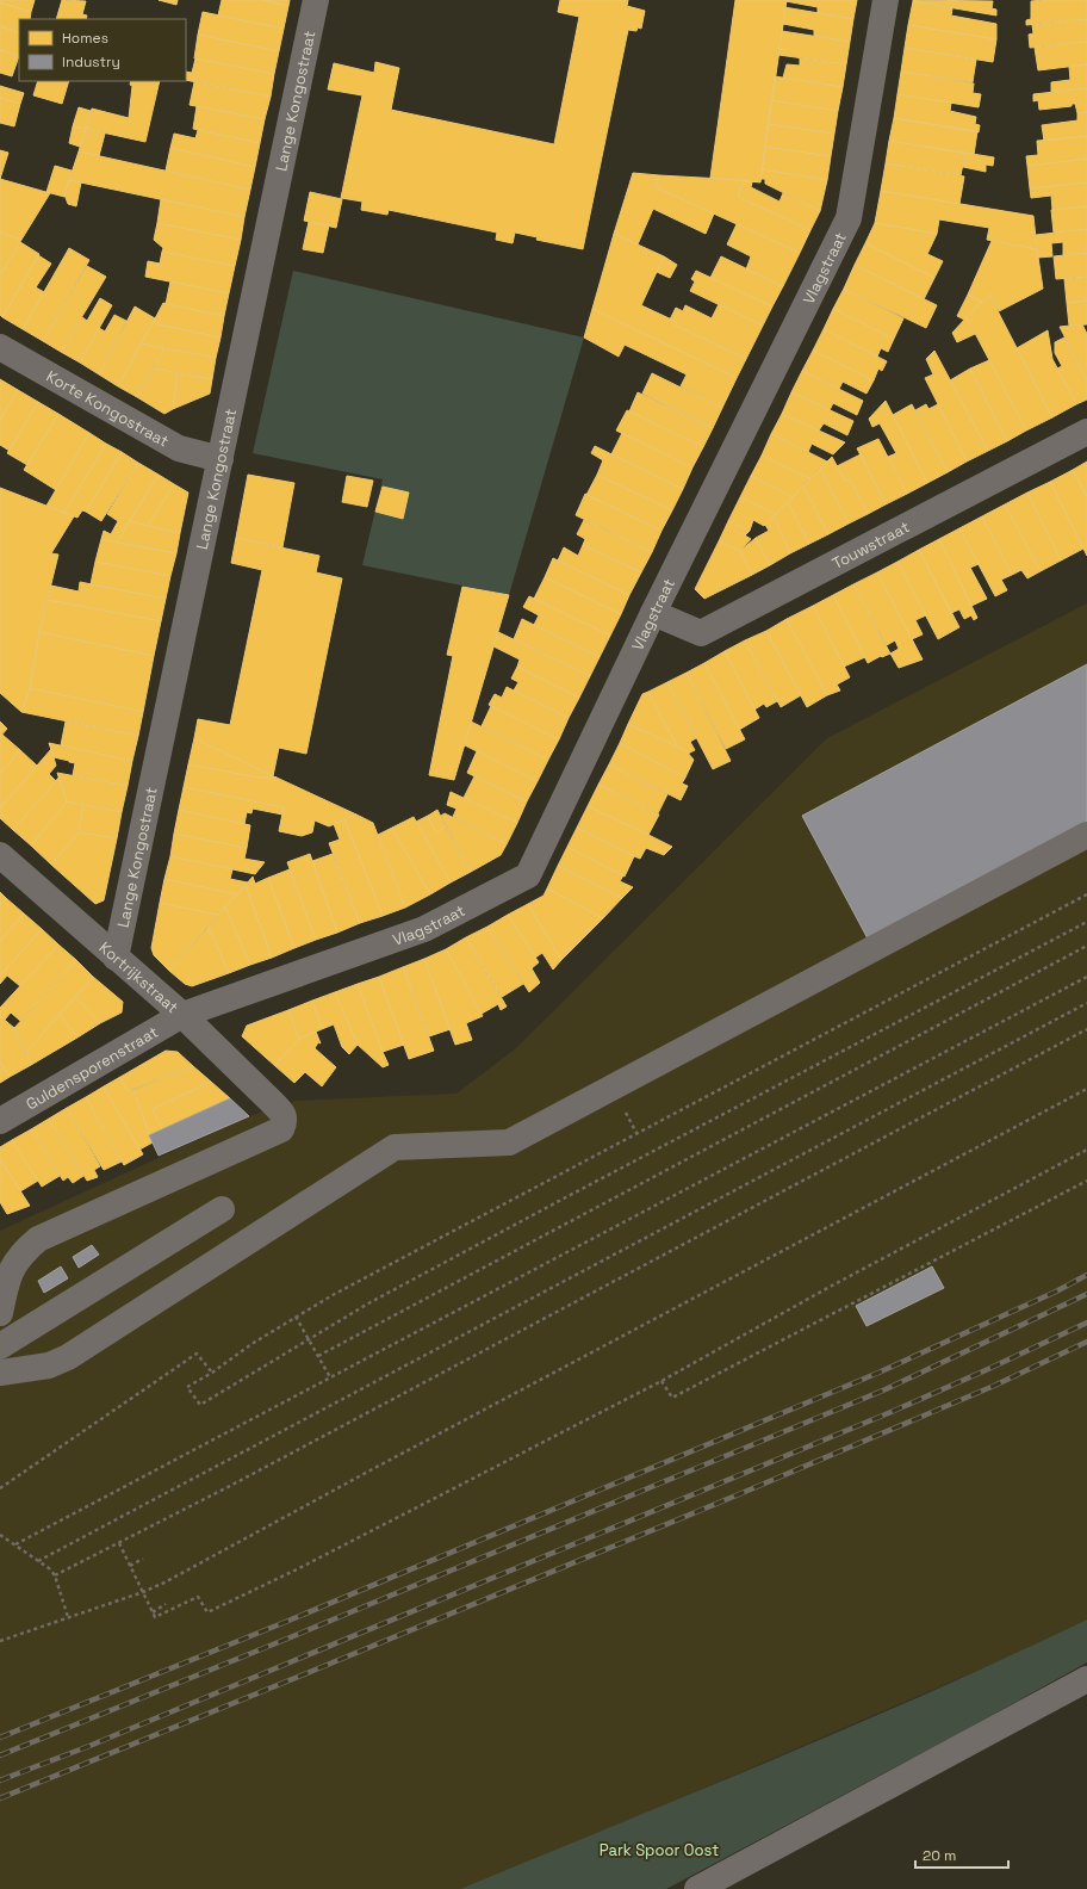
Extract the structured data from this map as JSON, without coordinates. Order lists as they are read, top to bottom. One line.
{"streets":{"street":["Lange Kongostraat","Vlagstraat","Korte Kongostraat","Touwstraat","Kortrijkstraat","Guldensporenstraat"]},"crossings":[["Lange Kongostraat","Korte Kongostraat"],["Lange Kongostraat","Kortrijkstraat"],["Vlagstraat","Touwstraat"],["Vlagstraat","Kortrijkstraat"],["Vlagstraat","Guldensporenstraat"],["Kortrijkstraat","Guldensporenstraat"]],"parks":["Park Spoor Oost"],"legend":["Homes","Industry"],"scale_bar":"20 m"}
